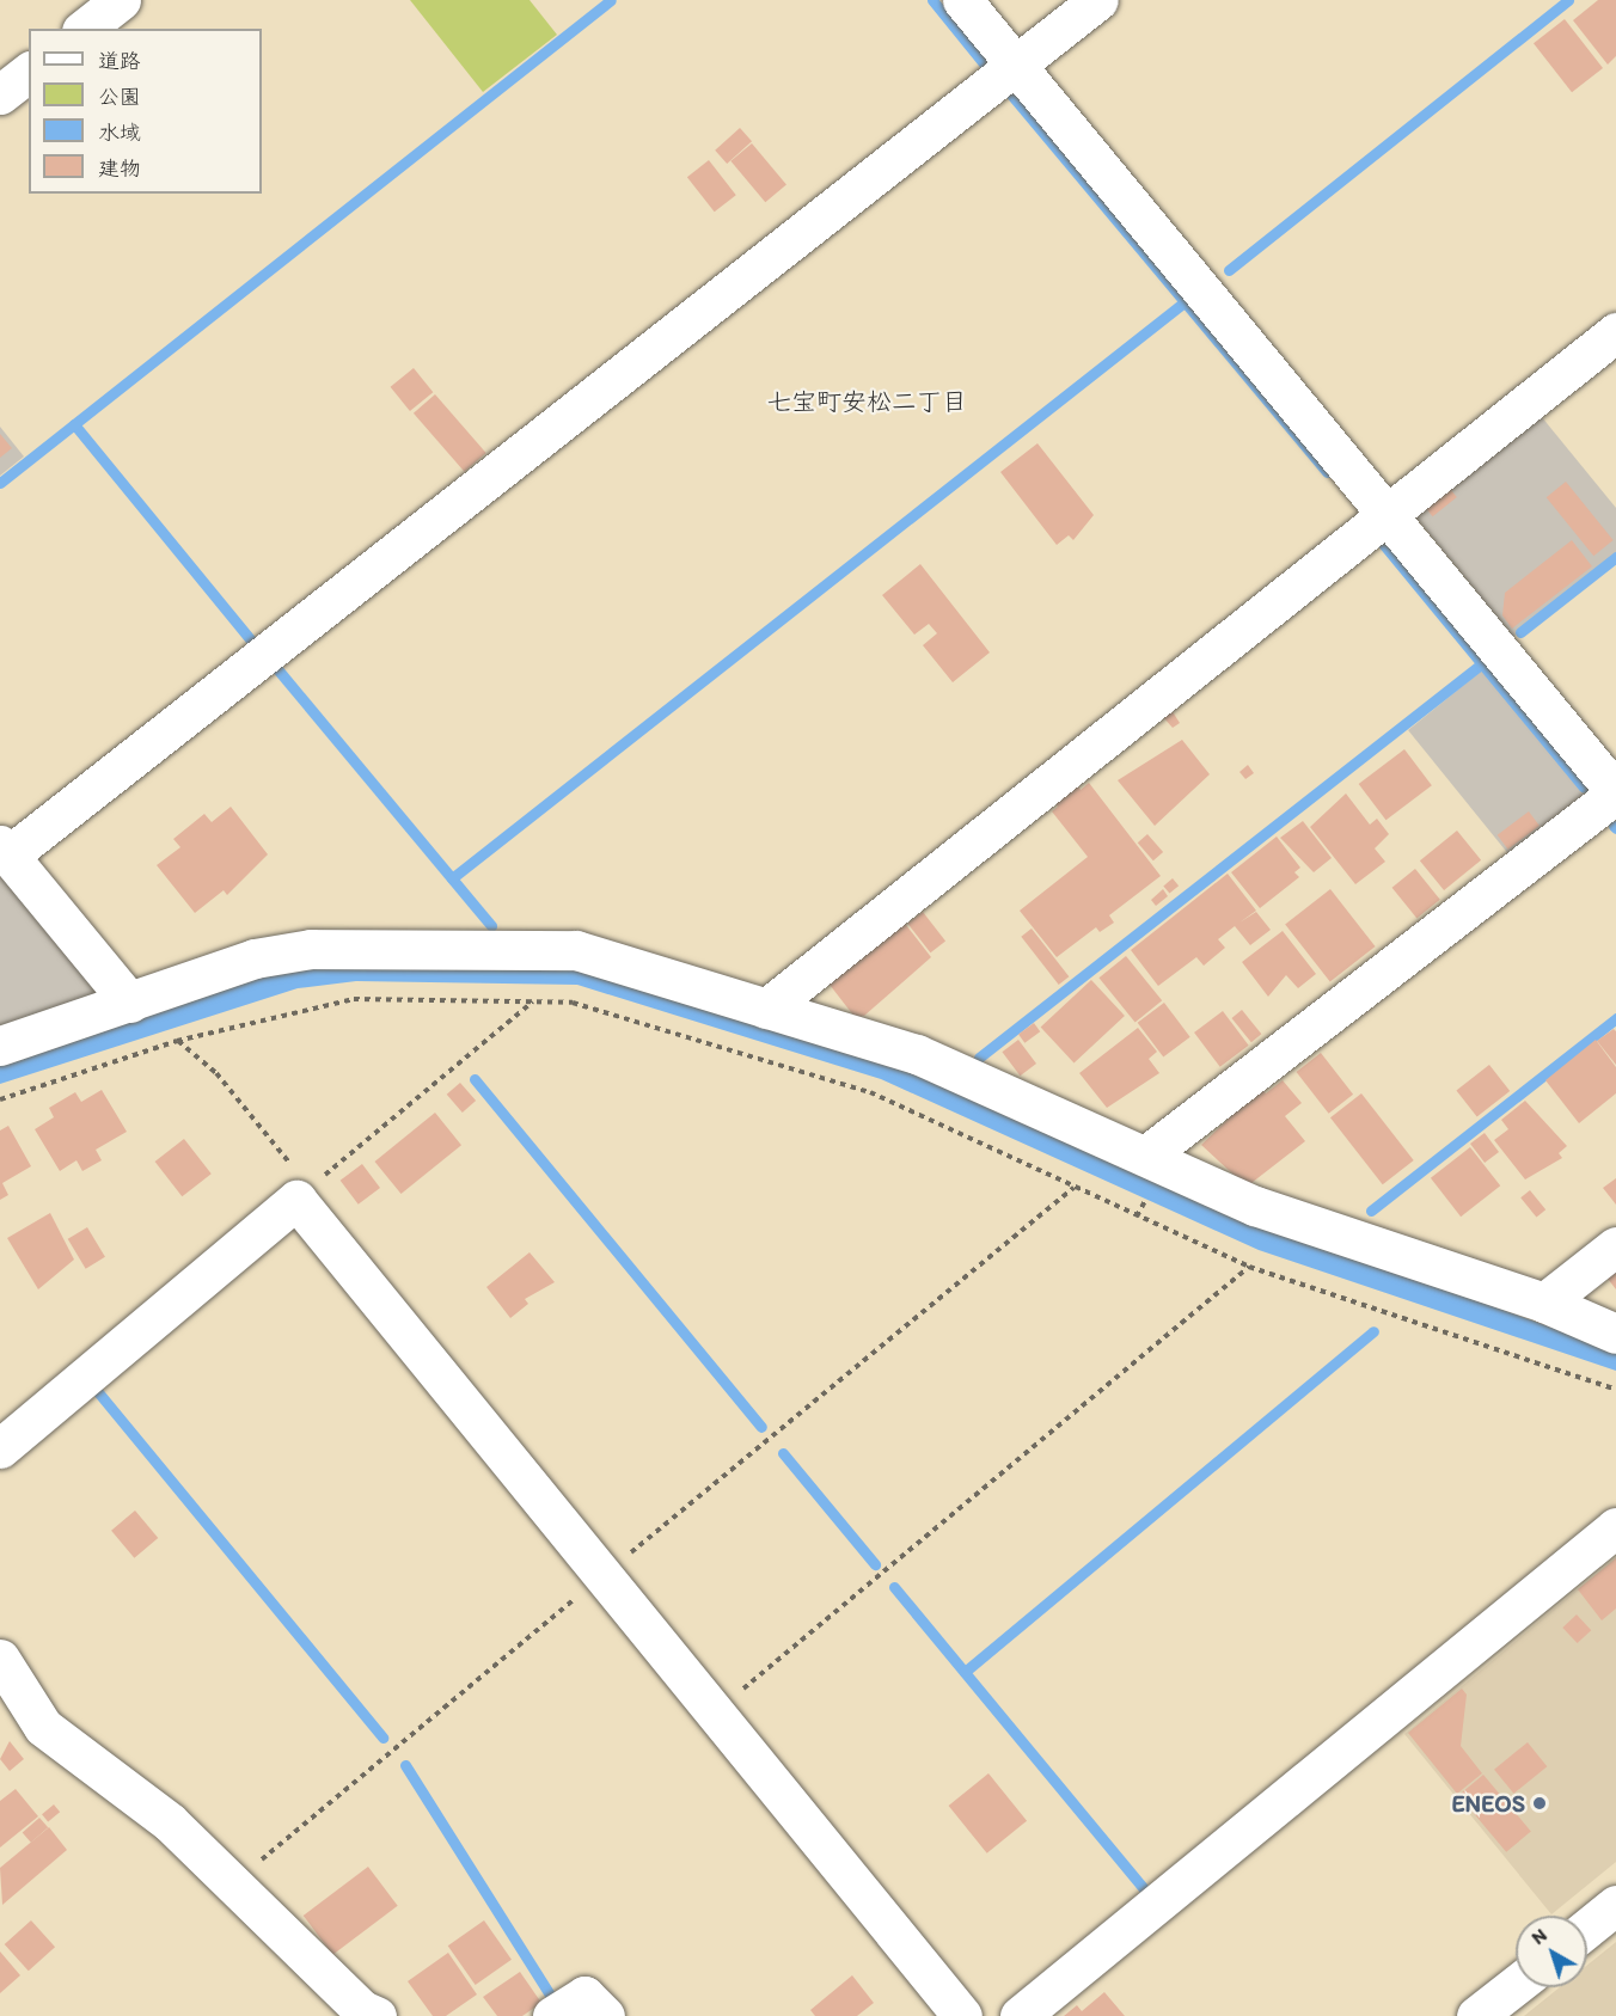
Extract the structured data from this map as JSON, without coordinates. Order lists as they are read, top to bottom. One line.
{"districts":["七宝町安松二丁目"],"places":["ENEOS"],"legend":["道路","公園","水域","建物"],"north":"top left"}
